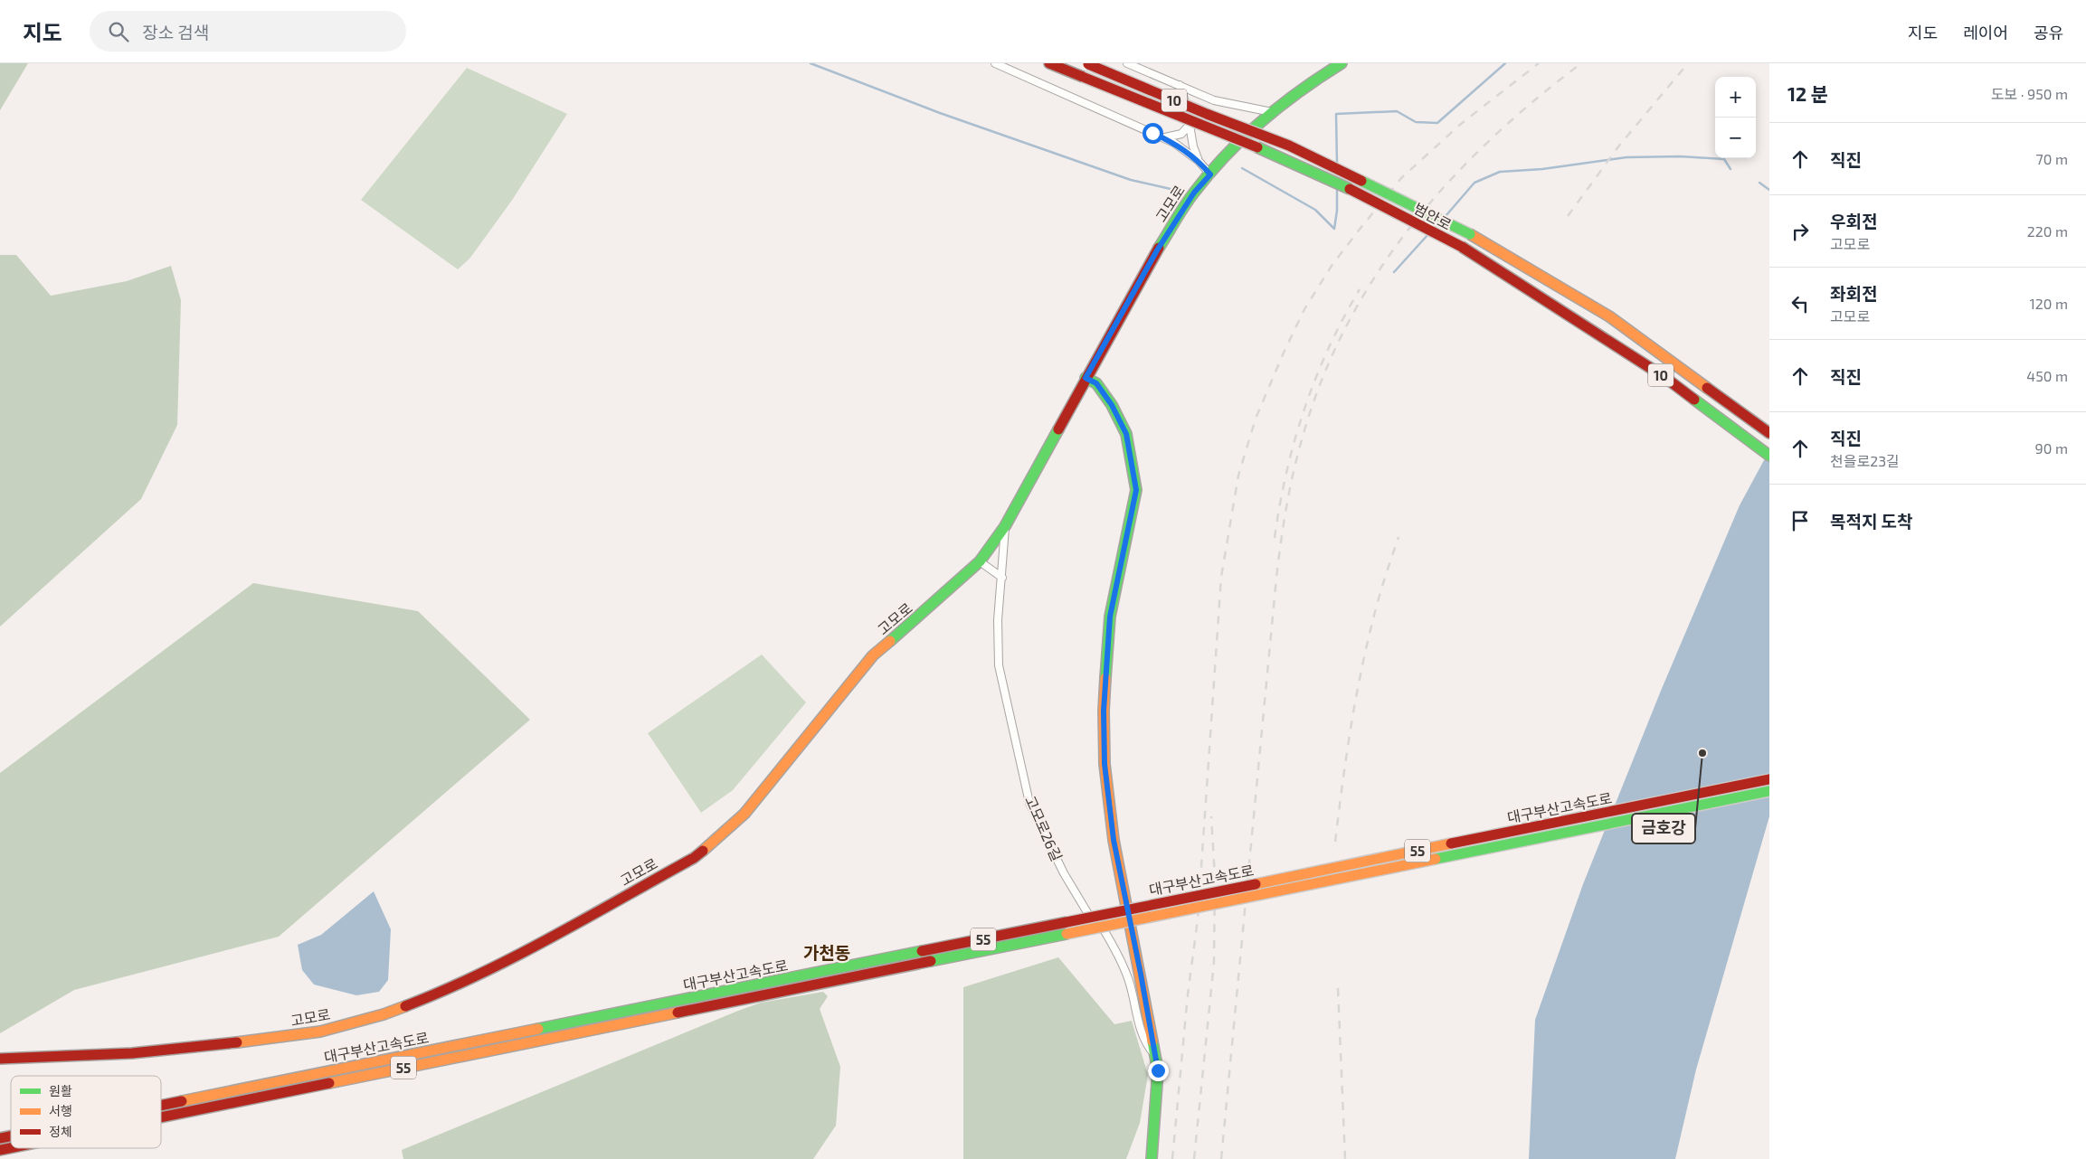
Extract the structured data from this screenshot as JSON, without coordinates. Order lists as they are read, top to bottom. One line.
{"streets":{"main road":["10","고모로","범안로","대구부산고속도로","55"],"street":["고모로26길"]},"crossings":[["고모로","고모로26길"]],"districts":["가천동"],"places":["금호강"],"legend":["원활","서행","정체"],"page":{"header":"지도","search":"장소 검색","nav":["지도","레이어","공유"],"heading":["12 분","도보 · 950 m"],"map_buttons":["+","−"],"list":[["직진","70 m"],["우회전","고모로","220 m"],["좌회전","고모로","120 m"],["직진","450 m"],["직진","천을로23길","90 m"],"목적지 도착"]}}
